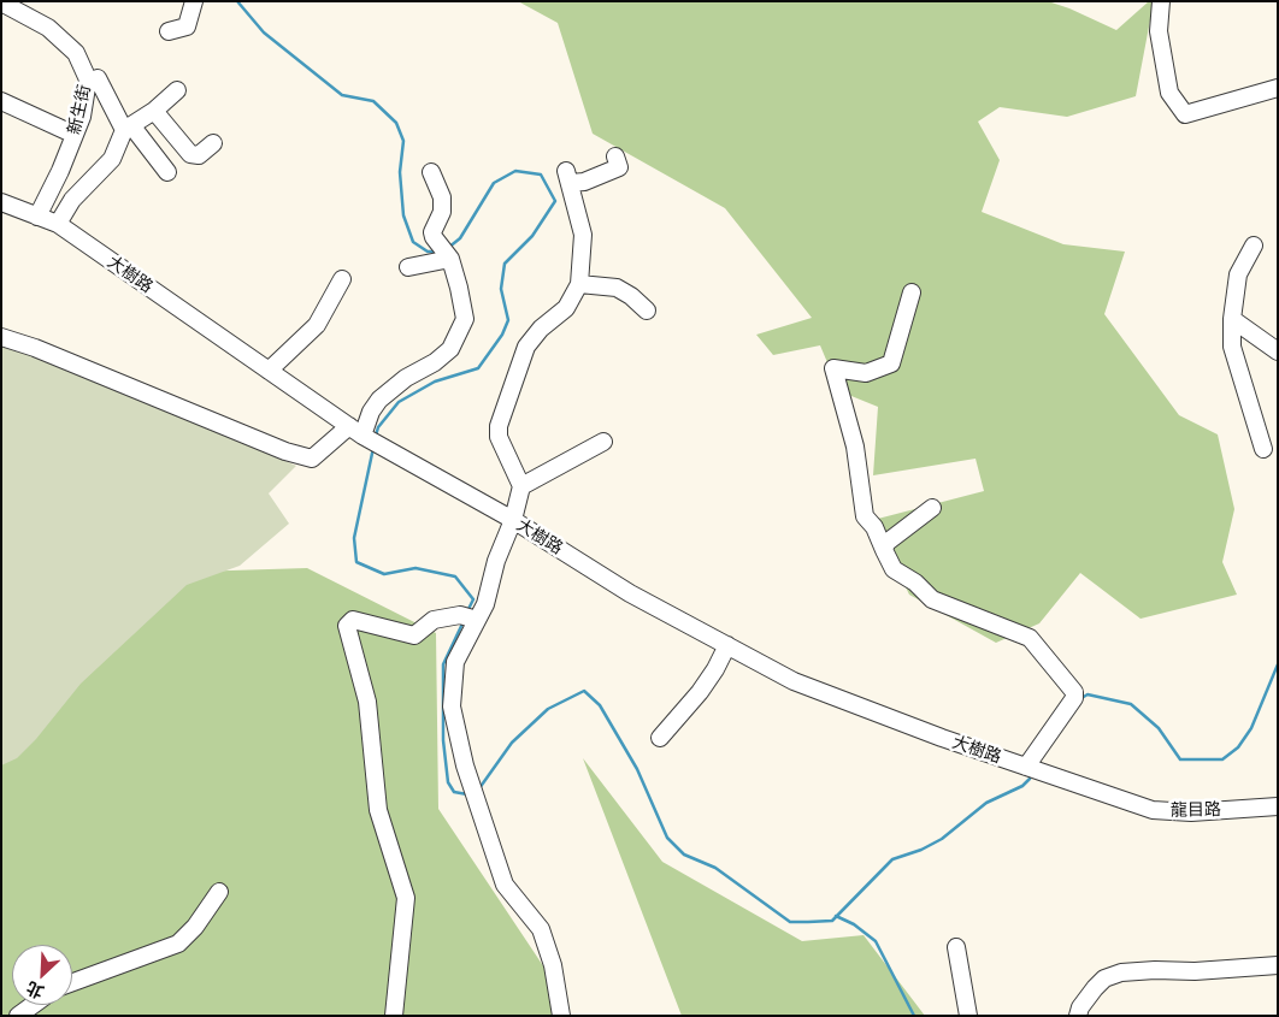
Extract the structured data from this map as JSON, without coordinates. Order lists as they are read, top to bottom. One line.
{"streets":{"street":["新生街","大樹路","龍目路"]},"crossings":[["新生街","大樹路"],["大樹路","龍目路"]],"north":"bottom left"}
